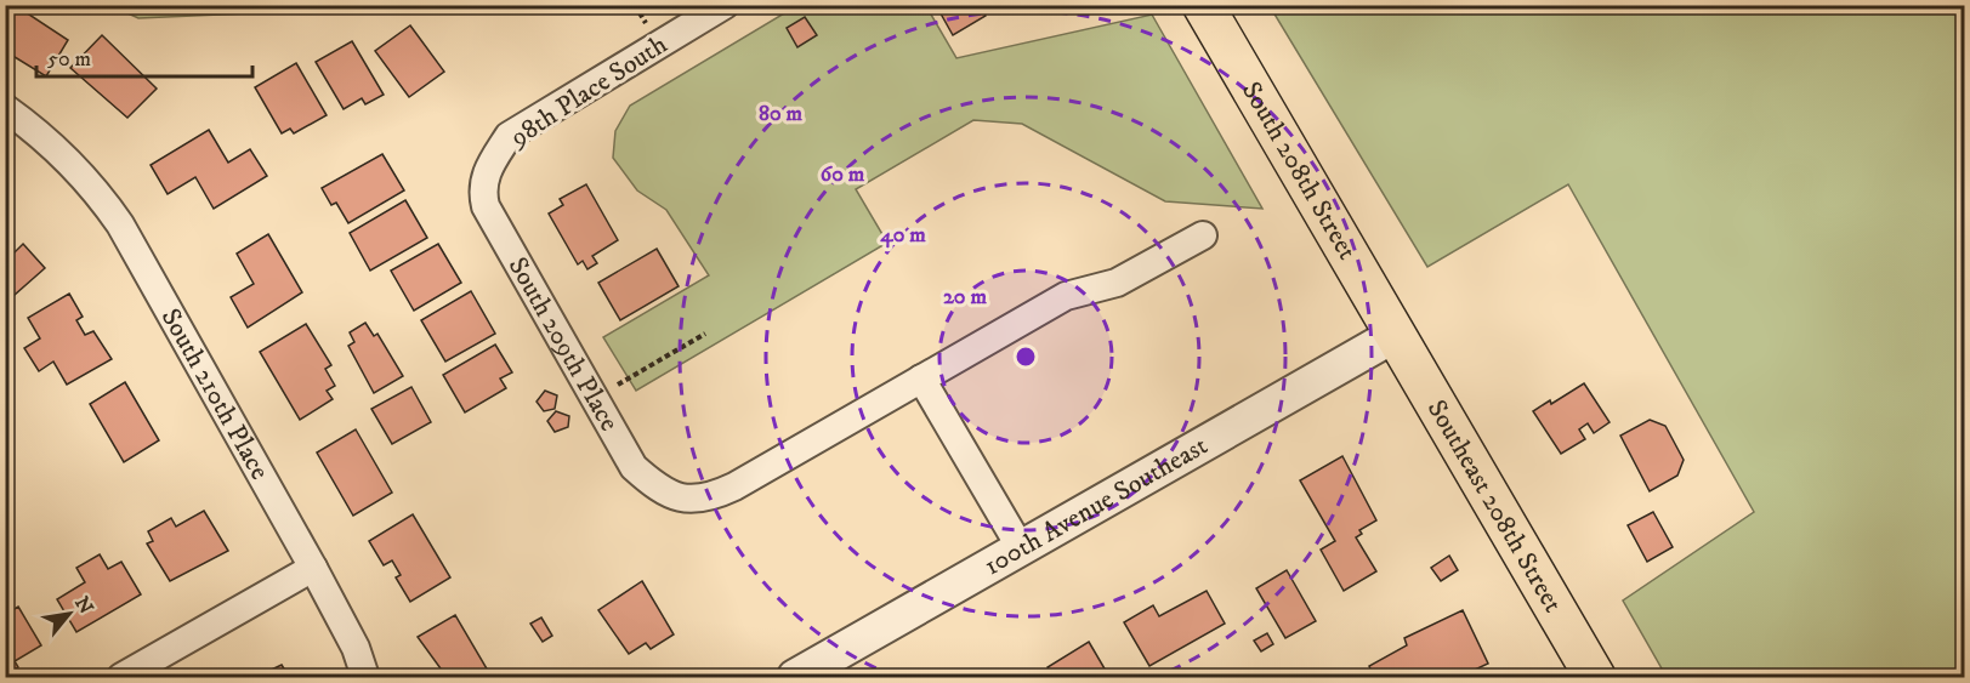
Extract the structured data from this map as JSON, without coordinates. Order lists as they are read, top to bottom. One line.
{"streets":{"main road":["South 208th Street","Southeast 208th Street"],"street":["98th Place South","South 209th Place","South 210th Place","100th Avenue Southeast"]},"crossings":[["98th Place South","South 209th Place"],["South 208th Street","100th Avenue Southeast"],["South 208th Street","Southeast 208th Street"],["100th Avenue Southeast","Southeast 208th Street"]],"scale_bar":"50 m","north":"top right","rings":["80 m","60 m","40 m","20 m"]}
